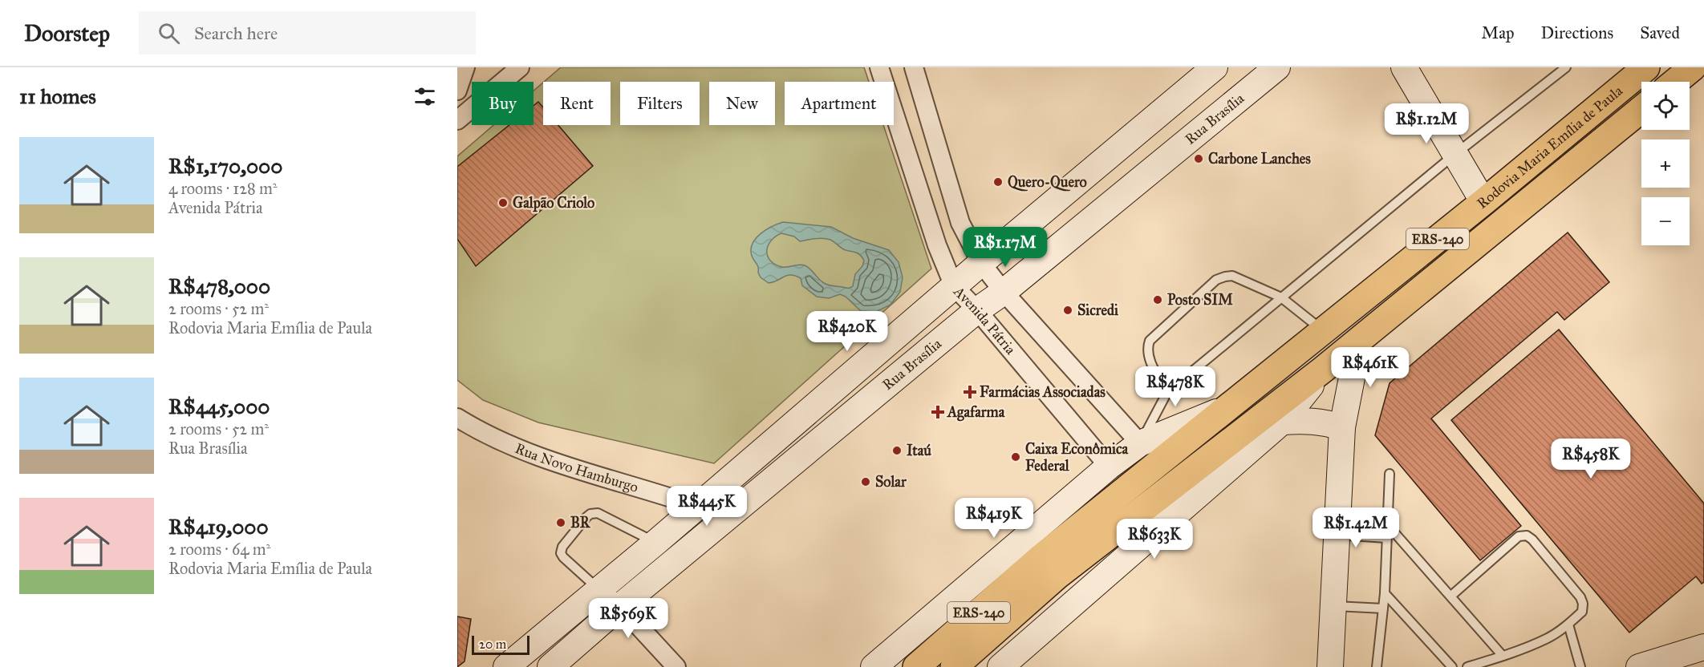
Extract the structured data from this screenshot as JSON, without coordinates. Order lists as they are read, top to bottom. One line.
{"streets":{"highway":["Rodovia Maria Emília de Paula","ERS-240"],"street":["Rua Brasília","Avenida Pátria","Rua Novo Hamburgo"]},"crossings":[["Rua Brasília","Avenida Pátria"],["Rua Brasília","Rua Novo Hamburgo"]],"places":{"other":["Carbone Lanches","Quero-Quero","Galpão Criolo","Posto SIM","Sicredi","Itaú","Caixa Econômica Federal","Solar","BR"],"health":["Farmácias Associadas","Agafarma"]},"scale_bar":"20 m","page":{"header":"Doorstep","search":"Search here","nav":["Map","Directions","Saved"],"heading":"11 homes","map_buttons":["+","−"],"chip":["Buy","Rent","Filters","New","Apartment"],"price":["R$1.12M","R$1.17M","R$420K","R$461K","R$478K","R$458K","R$445K","R$419K","R$1.42M","R$633K","R$569K"],"list":[{"name":"R$1,170,000","note":"4 rooms · 128 m² · Avenida Pátria"},{"name":"R$478,000","note":"2 rooms · 52 m² · Rodovia Maria Emília de Paula"},{"name":"R$445,000","note":"2 rooms · 52 m² · Rua Brasília"},{"name":"R$419,000","note":"2 rooms · 64 m² · Rodovia Maria Emília de Paula"}],"scale":"20 m"}}
